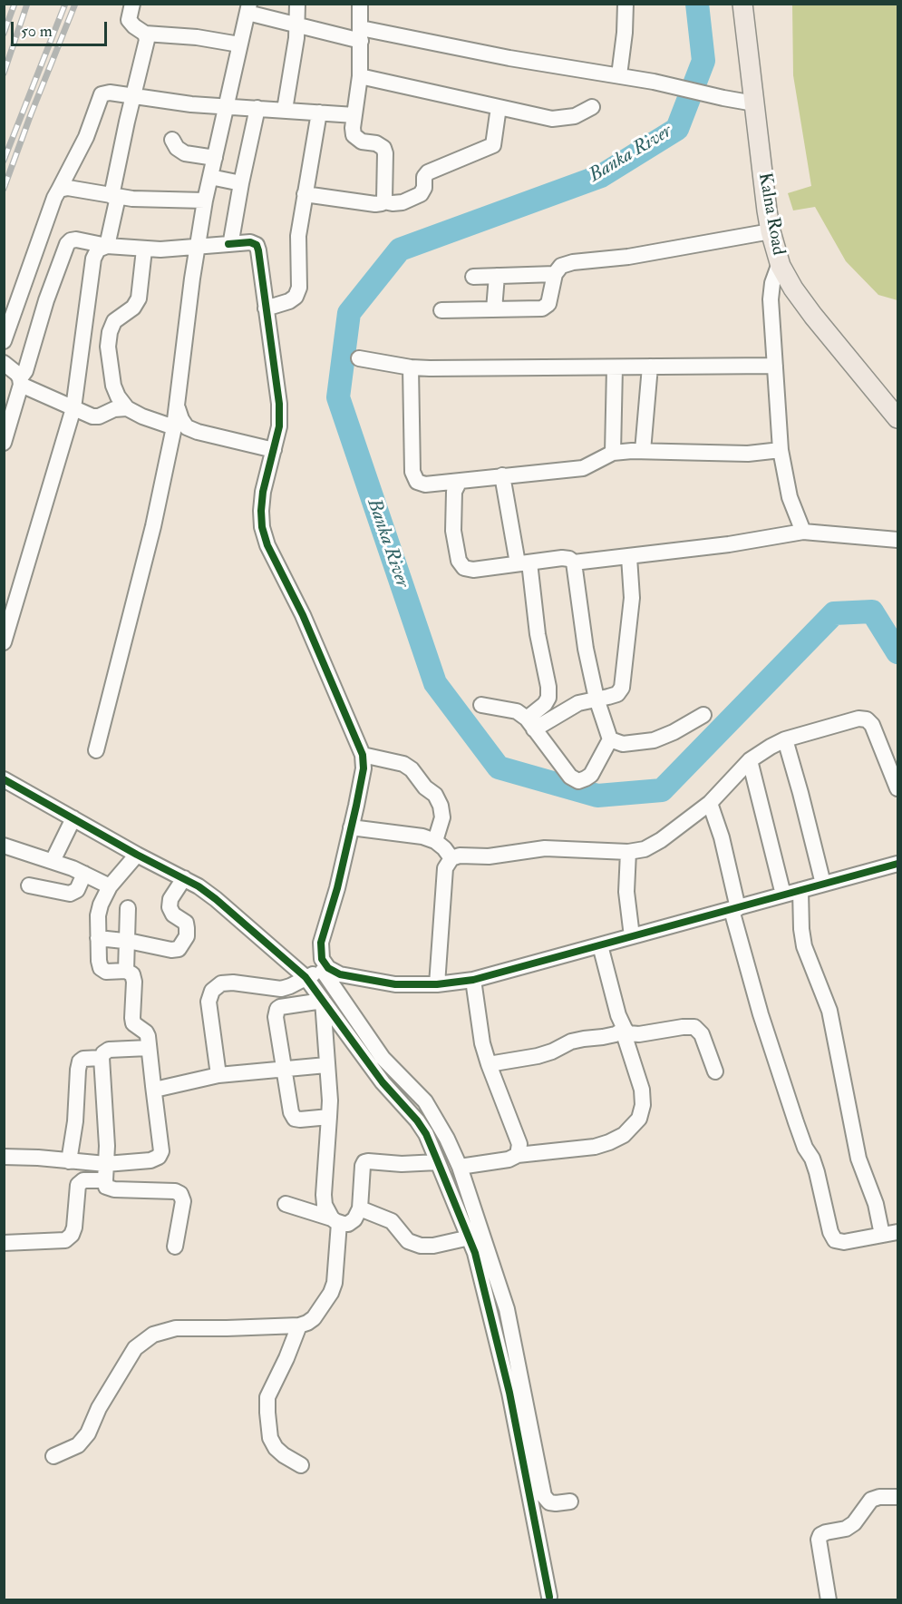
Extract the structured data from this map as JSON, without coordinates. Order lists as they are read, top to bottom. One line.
{"streets":{"main road":["Kalna Road"]},"water":["Banka River"],"scale_bar":"50 m"}
